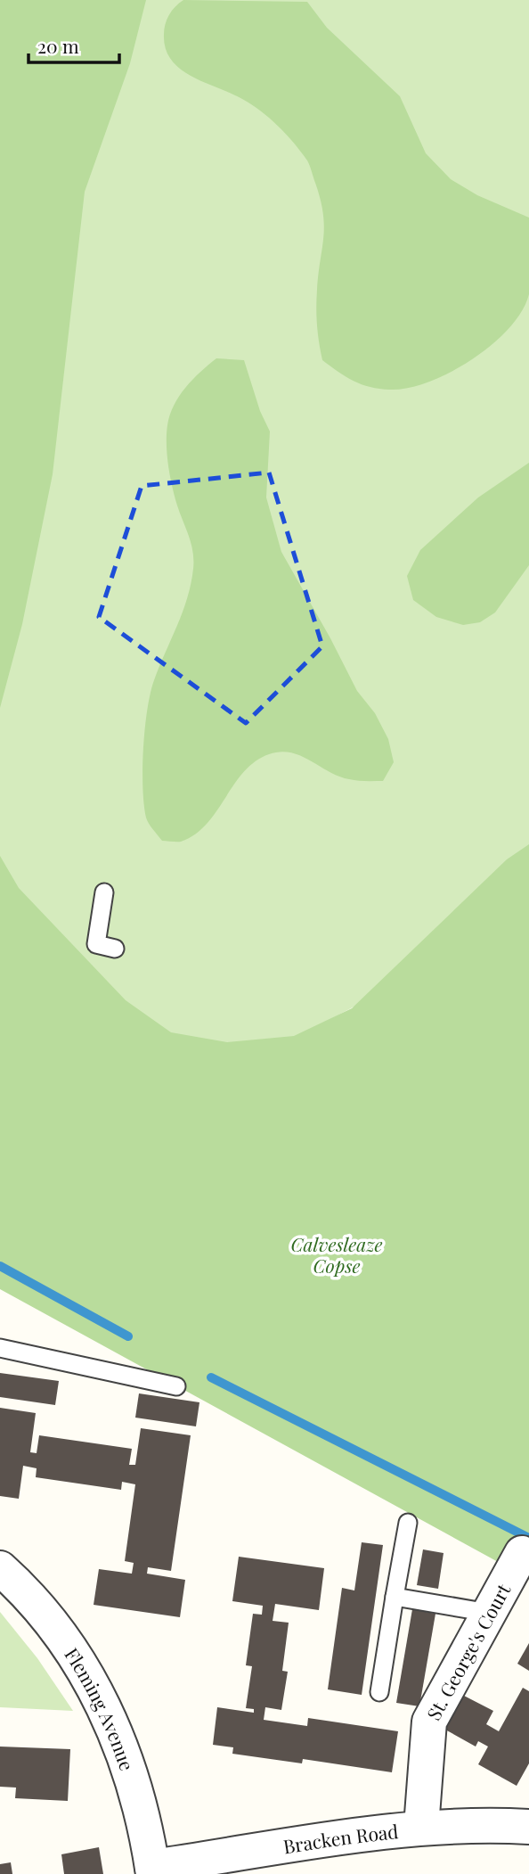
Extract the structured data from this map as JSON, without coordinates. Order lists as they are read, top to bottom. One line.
{"streets":{"street":["St. George's Court","Fleming Avenue","Bracken Road"]},"crossings":[["St. George's Court","Bracken Road"],["Fleming Avenue","Bracken Road"]],"parks":["Calvesleaze Copse"],"scale_bar":"20 m"}
